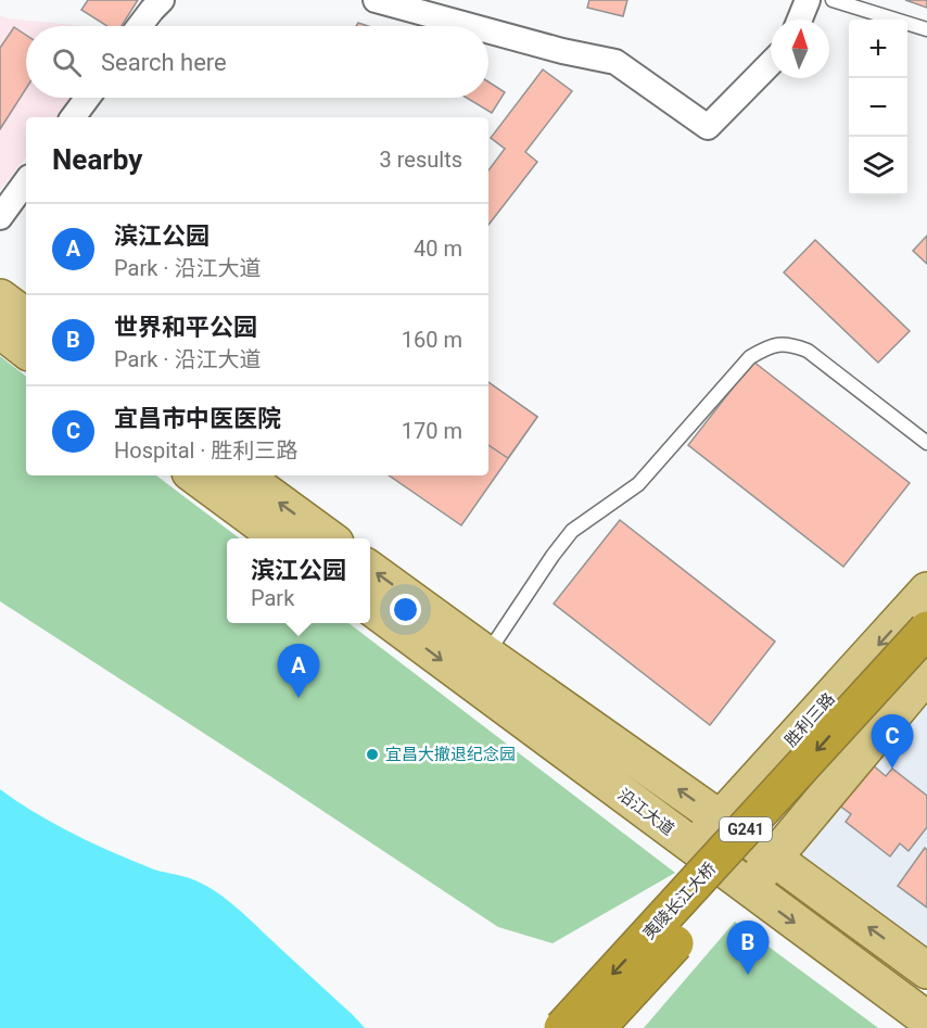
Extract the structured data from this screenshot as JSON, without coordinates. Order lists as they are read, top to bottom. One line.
{"streets":{"highway":["G241","夷陵长江大桥"],"main road":["胜利三路","沿江大道"]},"crossings":[["胜利三路","沿江大道"]],"places":["宜昌大撤退纪念园"],"north":"top","page":{"map_buttons":["+","−"],"search":"Search here","heading":["Nearby","3 results"],"list":[{"mark":"A","name":"滨江公园","note":"Park · 沿江大道","value":"40 m"},{"mark":"B","name":"世界和平公园","note":"Park · 沿江大道","value":"160 m"},{"mark":"C","name":"宜昌市中医医院","note":"Hospital · 胜利三路","value":"170 m"}],"popup":["滨江公园","Park"],"pins":["A","C","B"]}}
